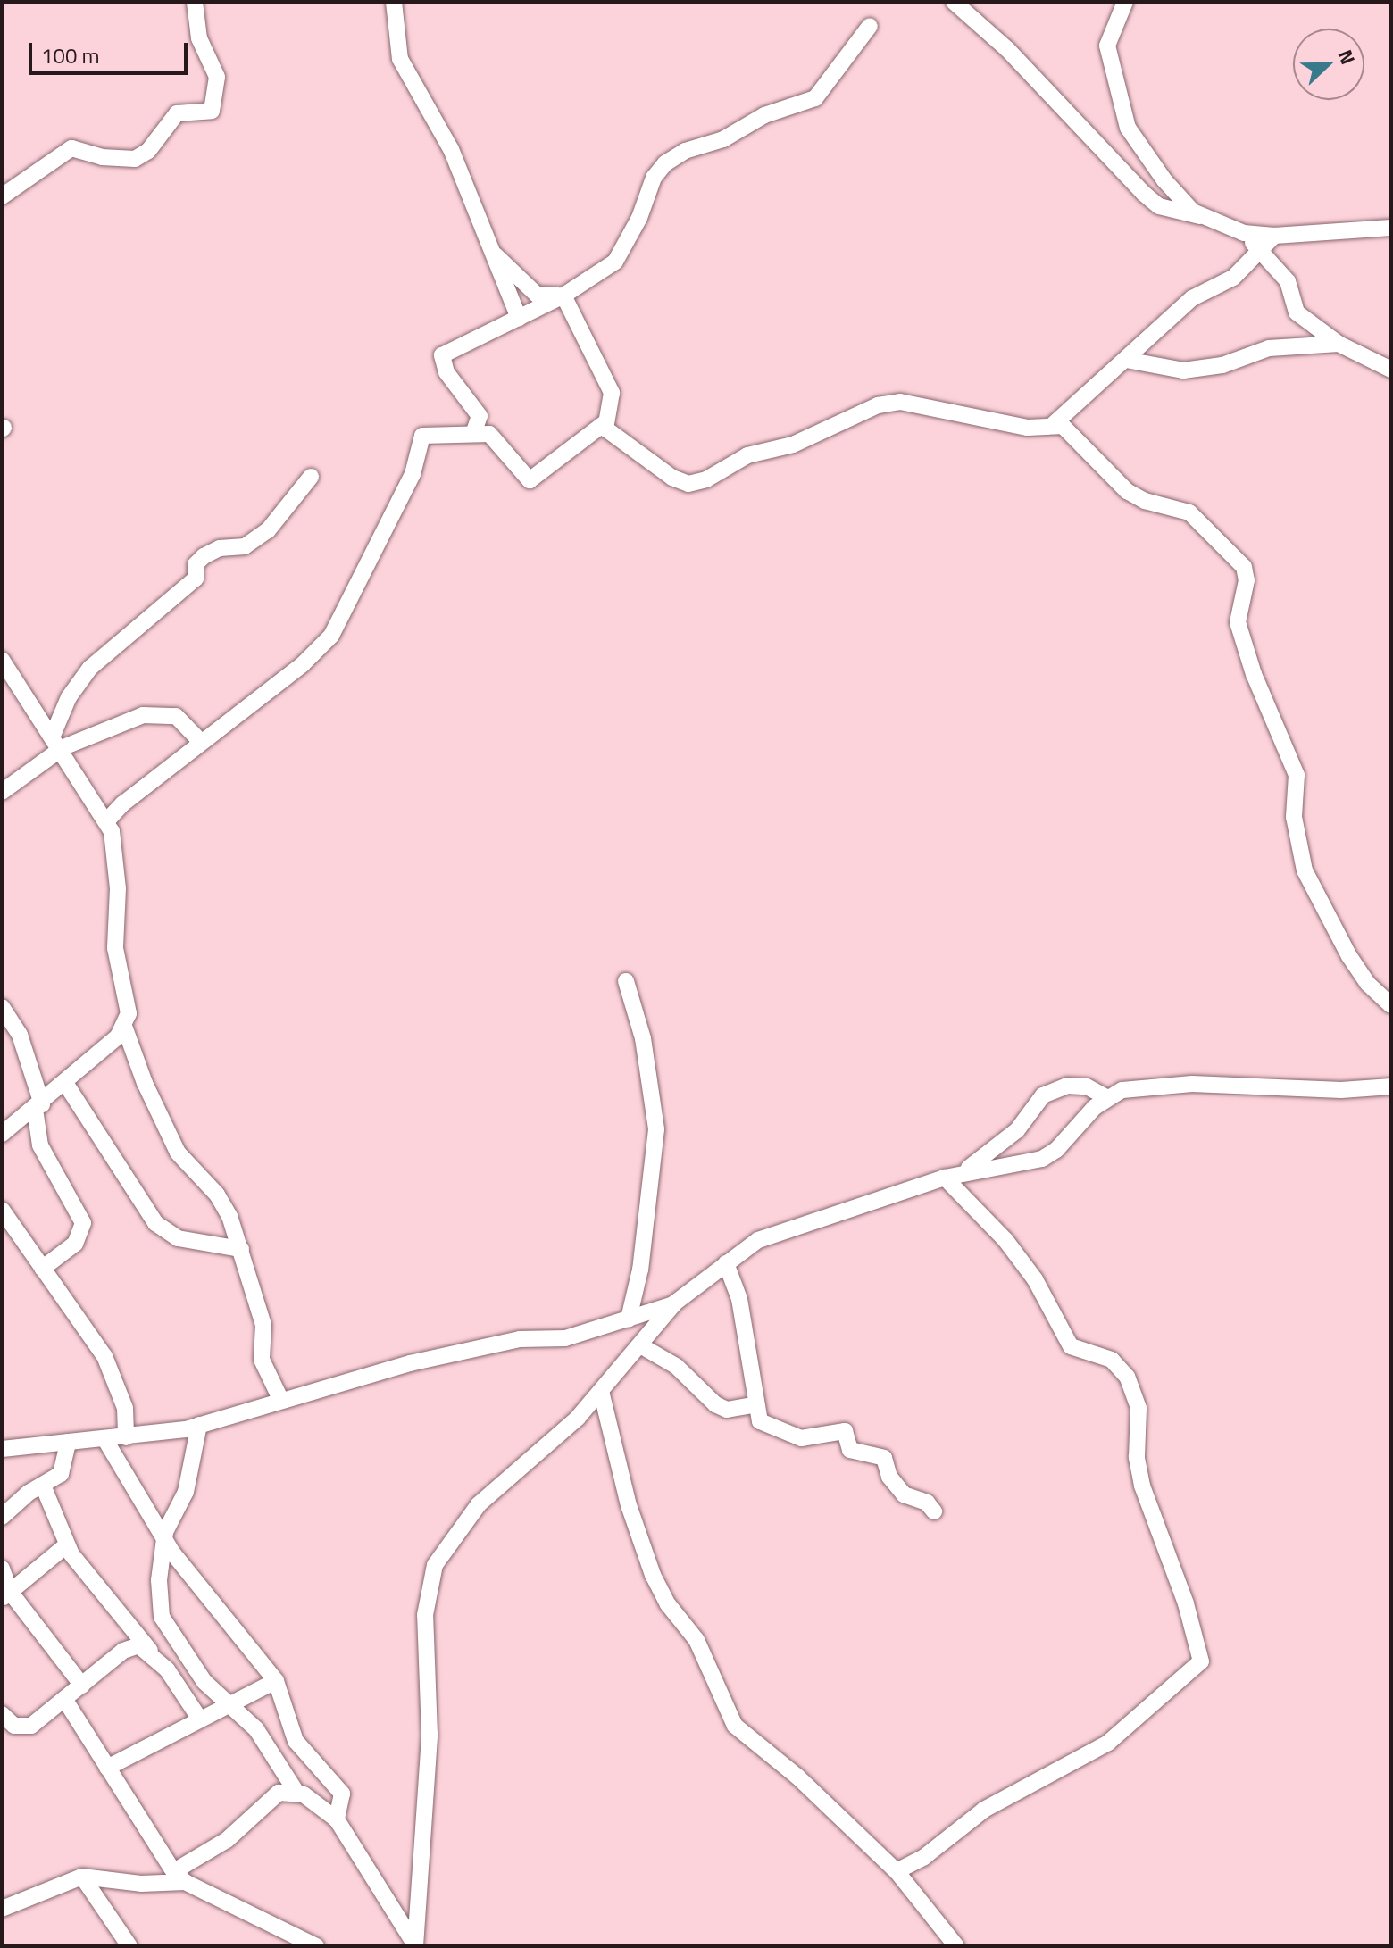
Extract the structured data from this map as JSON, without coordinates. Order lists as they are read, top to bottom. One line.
{"scale_bar":"100 m","north":"right"}
